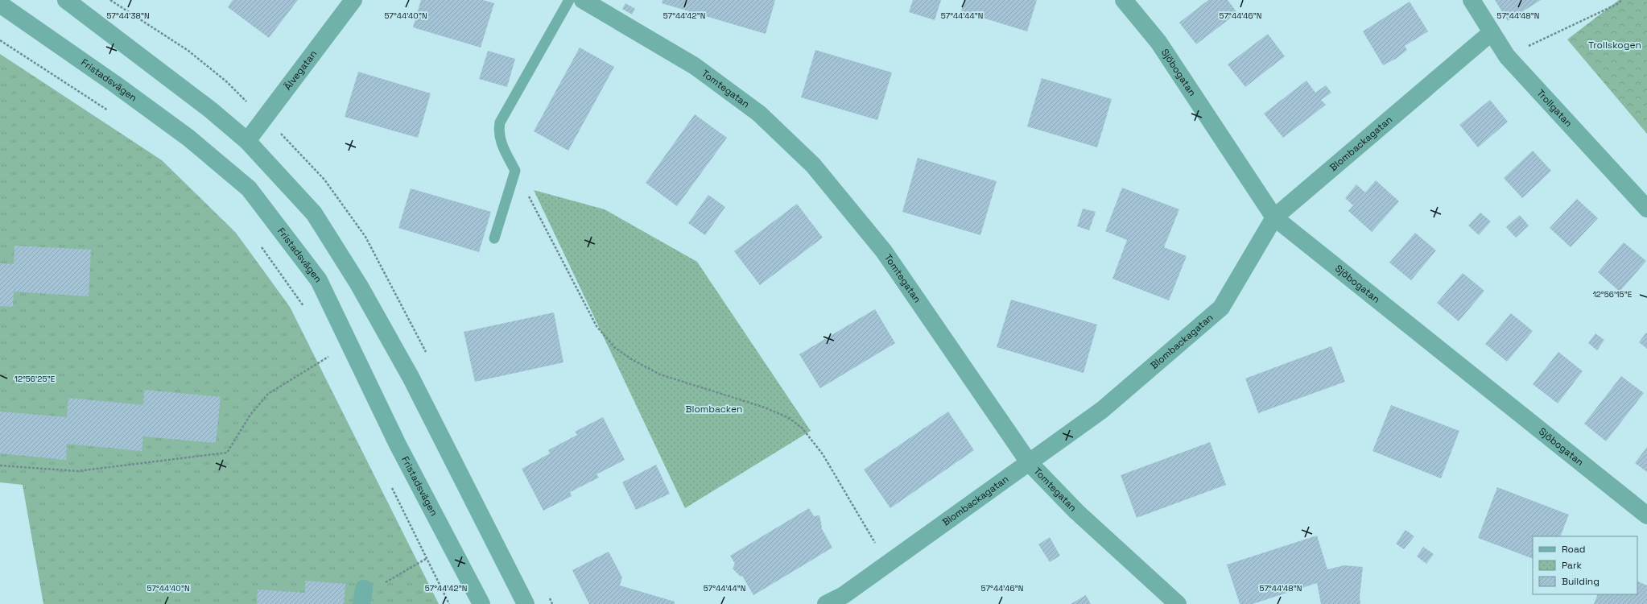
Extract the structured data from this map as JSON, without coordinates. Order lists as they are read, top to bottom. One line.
{"streets":{"street":["Älvegatan","Sjöbogatan","Fristadsvägen","Tomtegatan","Trollgatan","Blombackagatan"]},"crossings":[["Sjöbogatan","Blombackagatan"],["Tomtegatan","Blombackagatan"],["Trollgatan","Blombackagatan"]],"parks":["Trollskogen","Blombacken"],"legend":["Road","Park","Building"],"coordinates":["57°44'46\"N","57°44'38\"N","57°44'40\"N","57°44'42\"N","57°44'44\"N","57°44'48\"N","12°56'15\"E","12°56'25\"E"]}
